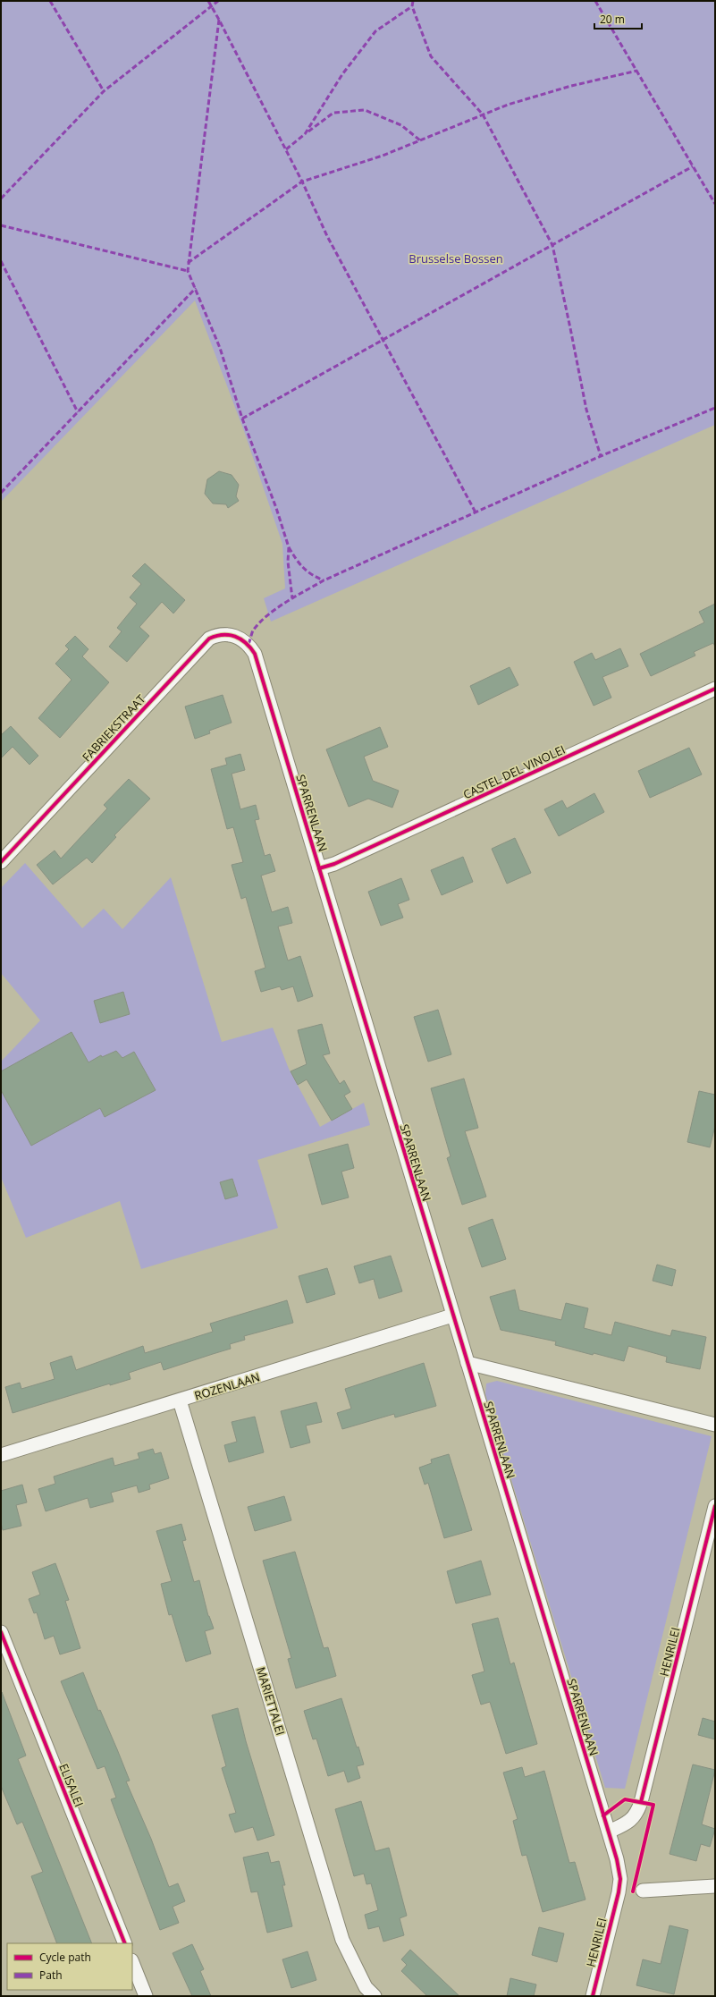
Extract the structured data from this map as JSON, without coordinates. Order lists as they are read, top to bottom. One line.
{"streets":{"street":["FABRIEKSTRAAT","CASTEL DEL VINOLEI","SPARRENLAAN","ROZENLAAN","HENRILEI","MARIETTALEI","ELISALEI"]},"crossings":[["FABRIEKSTRAAT","SPARRENLAAN"],["CASTEL DEL VINOLEI","SPARRENLAAN"],["SPARRENLAAN","ROZENLAAN"],["SPARRENLAAN","HENRILEI"],["ROZENLAAN","MARIETTALEI"]],"parks":["Brusselse Bossen"],"legend":["Cycle path","Path"],"scale_bar":"20 m"}
